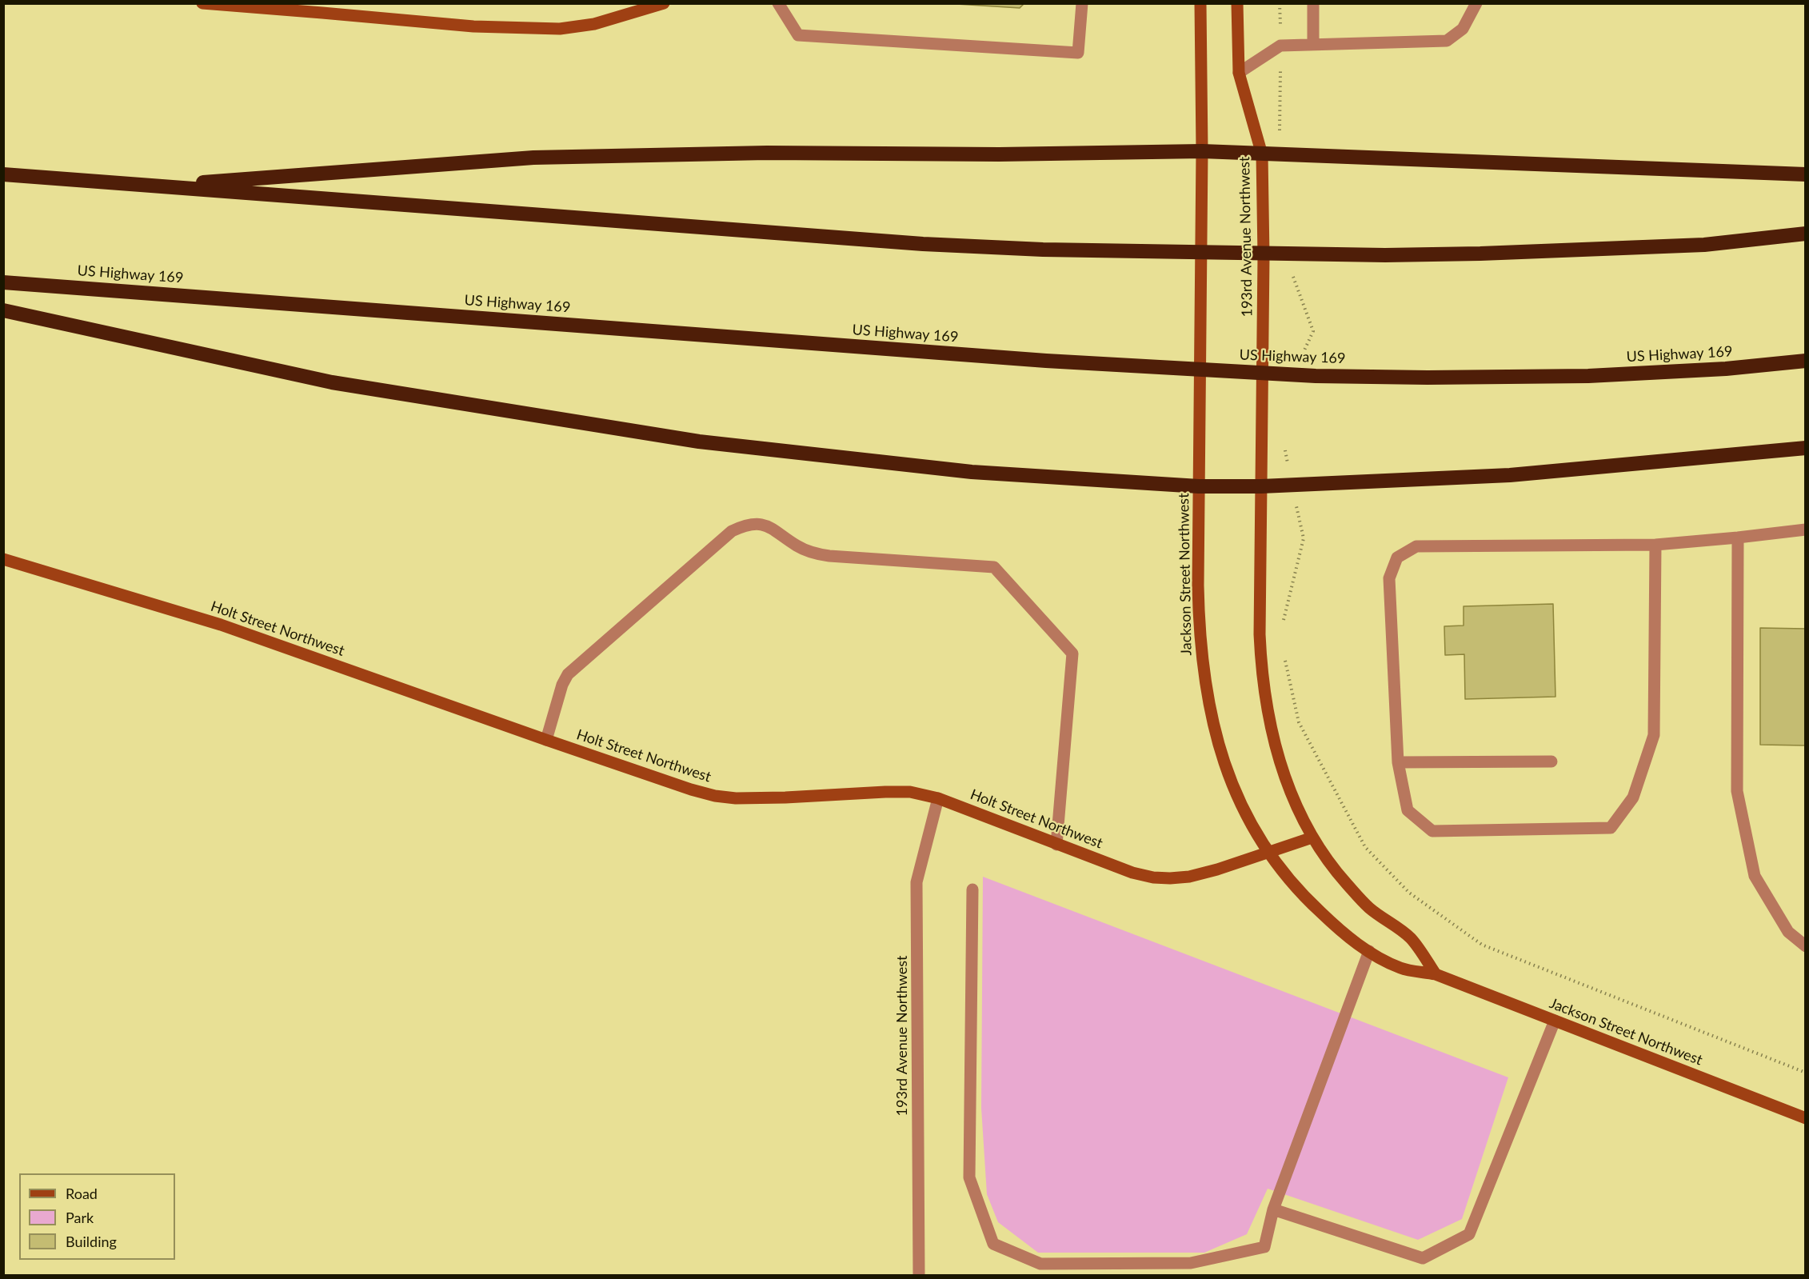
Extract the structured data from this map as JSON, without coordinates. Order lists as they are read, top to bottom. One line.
{"streets":{"highway":["US Highway 169"],"street":["193rd Avenue Northwest","Jackson Street Northwest","Holt Street Northwest"]},"crossings":[["193rd Avenue Northwest","Holt Street Northwest"],["Jackson Street Northwest","Holt Street Northwest"]],"legend":["Road","Park","Building"]}
